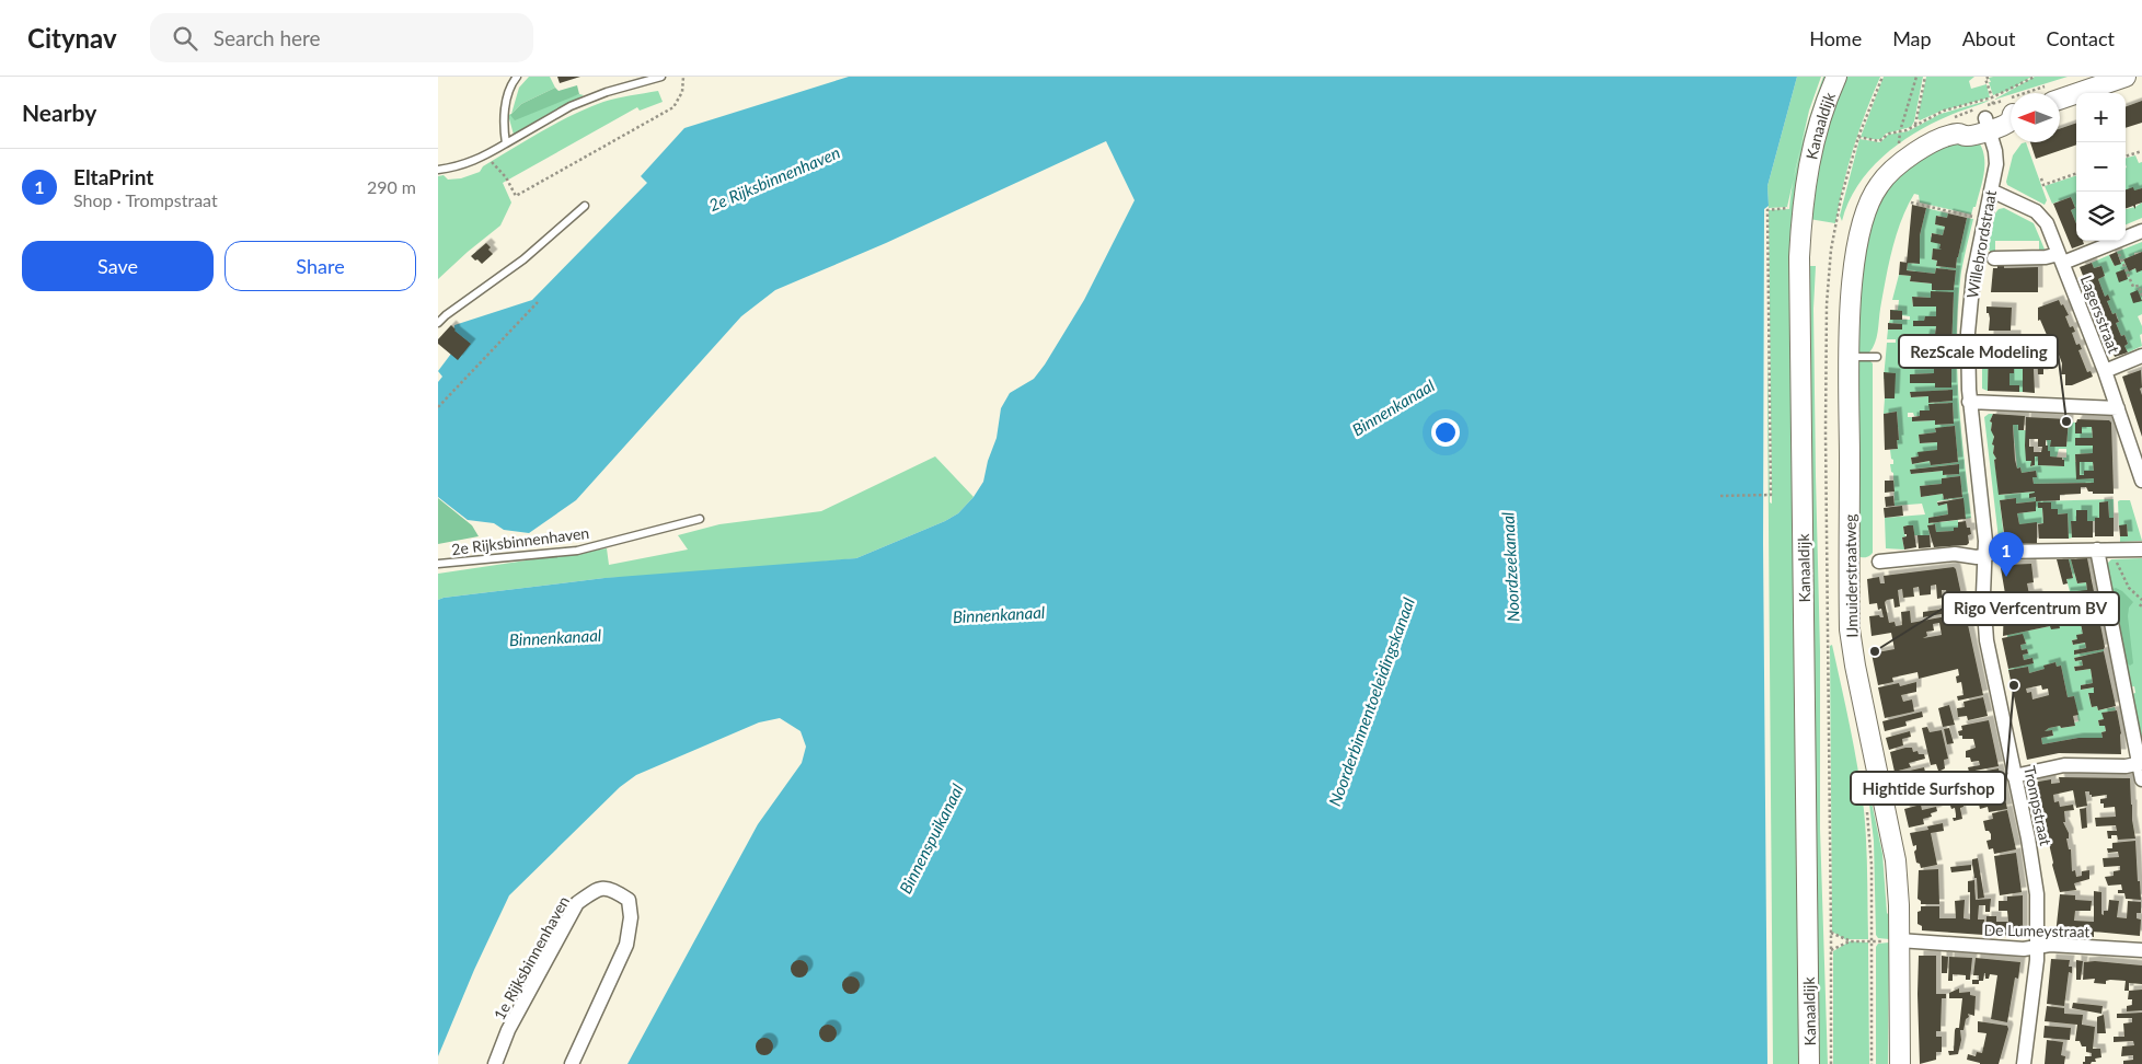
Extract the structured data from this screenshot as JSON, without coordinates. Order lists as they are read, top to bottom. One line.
{"streets":{"street":["Kanaaldijk","Willebrordstraat","Lagersstraat","IJmuiderstraatweg","Trompstraat","De Lumeystraat","1e Rijksbinnenhaven"],"lane":["2e Rijksbinnenhaven"]},"crossings":[["Willebrordstraat","Lagersstraat"],["Willebrordstraat","IJmuiderstraatweg"],["Willebrordstraat","Trompstraat"],["IJmuiderstraatweg","De Lumeystraat"],["Trompstraat","De Lumeystraat"]],"water":["2e Rijksbinnenhaven","Binnenkanaal","Noordzeekanaal","Noorderbinnentoeleidingskanaal","Binnenspuikanaal"],"places":["RezScale Modeling","Rigo Verfcentrum BV","Hightide Surfshop"],"north":"left","page":{"header":"Citynav","search":"Search here","nav":["Home","Map","About","Contact"],"heading":"Nearby","map_buttons":["+","−"],"list":[{"mark":"1","name":"EltaPrint","note":"Shop · Trompstraat","value":"290 m"}],"buttons":["Save","Share"],"pins":"1"}}
